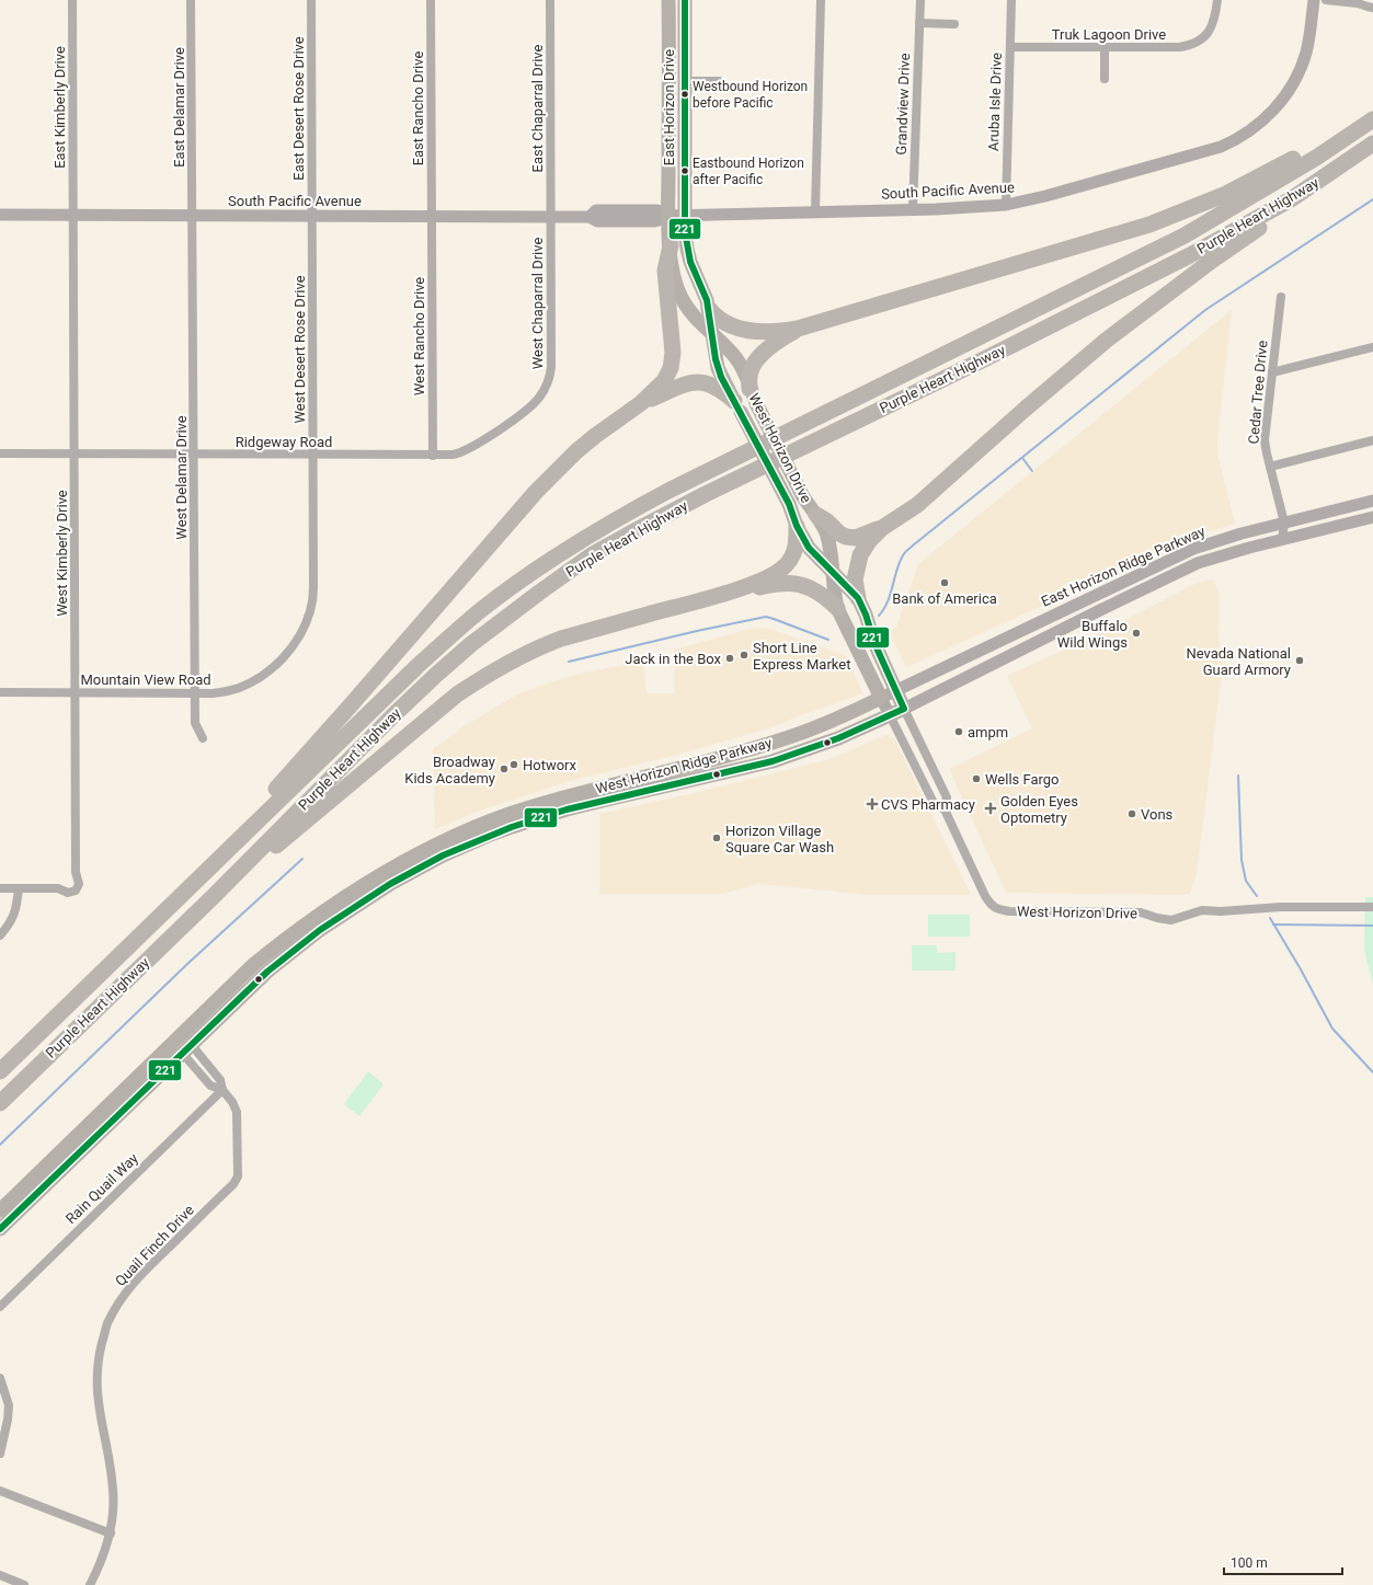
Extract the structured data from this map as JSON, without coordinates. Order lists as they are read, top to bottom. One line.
{"streets":{"highway":["Purple Heart Highway"],"main road":["East Horizon Drive","West Horizon Drive","West Horizon Ridge Parkway"],"street":["Truk Lagoon Drive","Aruba Isle Drive","Grandview Drive","East Kimberly Drive","East Delamar Drive","East Desert Rose Drive","East Rancho Drive","East Chaparral Drive","South Pacific Avenue","West Chaparral Drive","West Rancho Drive","West Desert Rose Drive","Cedar Tree Drive","Ridgeway Road","West Delamar Drive","West Kimberly Drive","East Horizon Ridge Parkway","Mountain View Road","Rain Quail Way","Quail Finch Drive"]},"crossings":[["Truk Lagoon Drive","Aruba Isle Drive"],["Aruba Isle Drive","South Pacific Avenue"],["Grandview Drive","South Pacific Avenue"],["East Kimberly Drive","South Pacific Avenue"],["East Kimberly Drive","West Kimberly Drive"],["East Delamar Drive","South Pacific Avenue"],["East Delamar Drive","West Delamar Drive"],["East Horizon Drive","South Pacific Avenue"],["East Horizon Drive","West Horizon Drive"],["East Desert Rose Drive","South Pacific Avenue"],["East Desert Rose Drive","West Desert Rose Drive"],["East Rancho Drive","South Pacific Avenue"],["East Rancho Drive","West Rancho Drive"],["East Chaparral Drive","South Pacific Avenue"],["East Chaparral Drive","West Chaparral Drive"],["South Pacific Avenue","West Chaparral Drive"],["South Pacific Avenue","West Rancho Drive"],["South Pacific Avenue","West Desert Rose Drive"],["South Pacific Avenue","West Horizon Drive"],["South Pacific Avenue","West Delamar Drive"],["South Pacific Avenue","West Kimberly Drive"],["West Chaparral Drive","Ridgeway Road"],["West Rancho Drive","Ridgeway Road"],["West Desert Rose Drive","Ridgeway Road"],["West Desert Rose Drive","Mountain View Road"],["Cedar Tree Drive","East Horizon Ridge Parkway"],["Ridgeway Road","West Delamar Drive"],["Ridgeway Road","West Kimberly Drive"],["West Horizon Drive","East Horizon Ridge Parkway"],["West Horizon Drive","West Horizon Ridge Parkway"],["West Delamar Drive","Mountain View Road"],["West Kimberly Drive","Mountain View Road"],["East Horizon Ridge Parkway","West Horizon Ridge Parkway"],["West Horizon Ridge Parkway","Quail Finch Drive"],["Rain Quail Way","Quail Finch Drive"]],"places":{"other":["Westbound Horizon before Pacific","Eastbound Horizon after Pacific","Bank of America","Buffalo Wild Wings","Short Line Express Market","Jack in the Box","Nevada National Guard Armory","ampm","Hotworx","Broadway Kids Academy","Wells Fargo","Vons","Horizon Village Square Car Wash"],"health":["CVS Pharmacy","Golden Eyes Optometry"]},"lines":["transit line 221"],"scale_bar":"100 m"}
